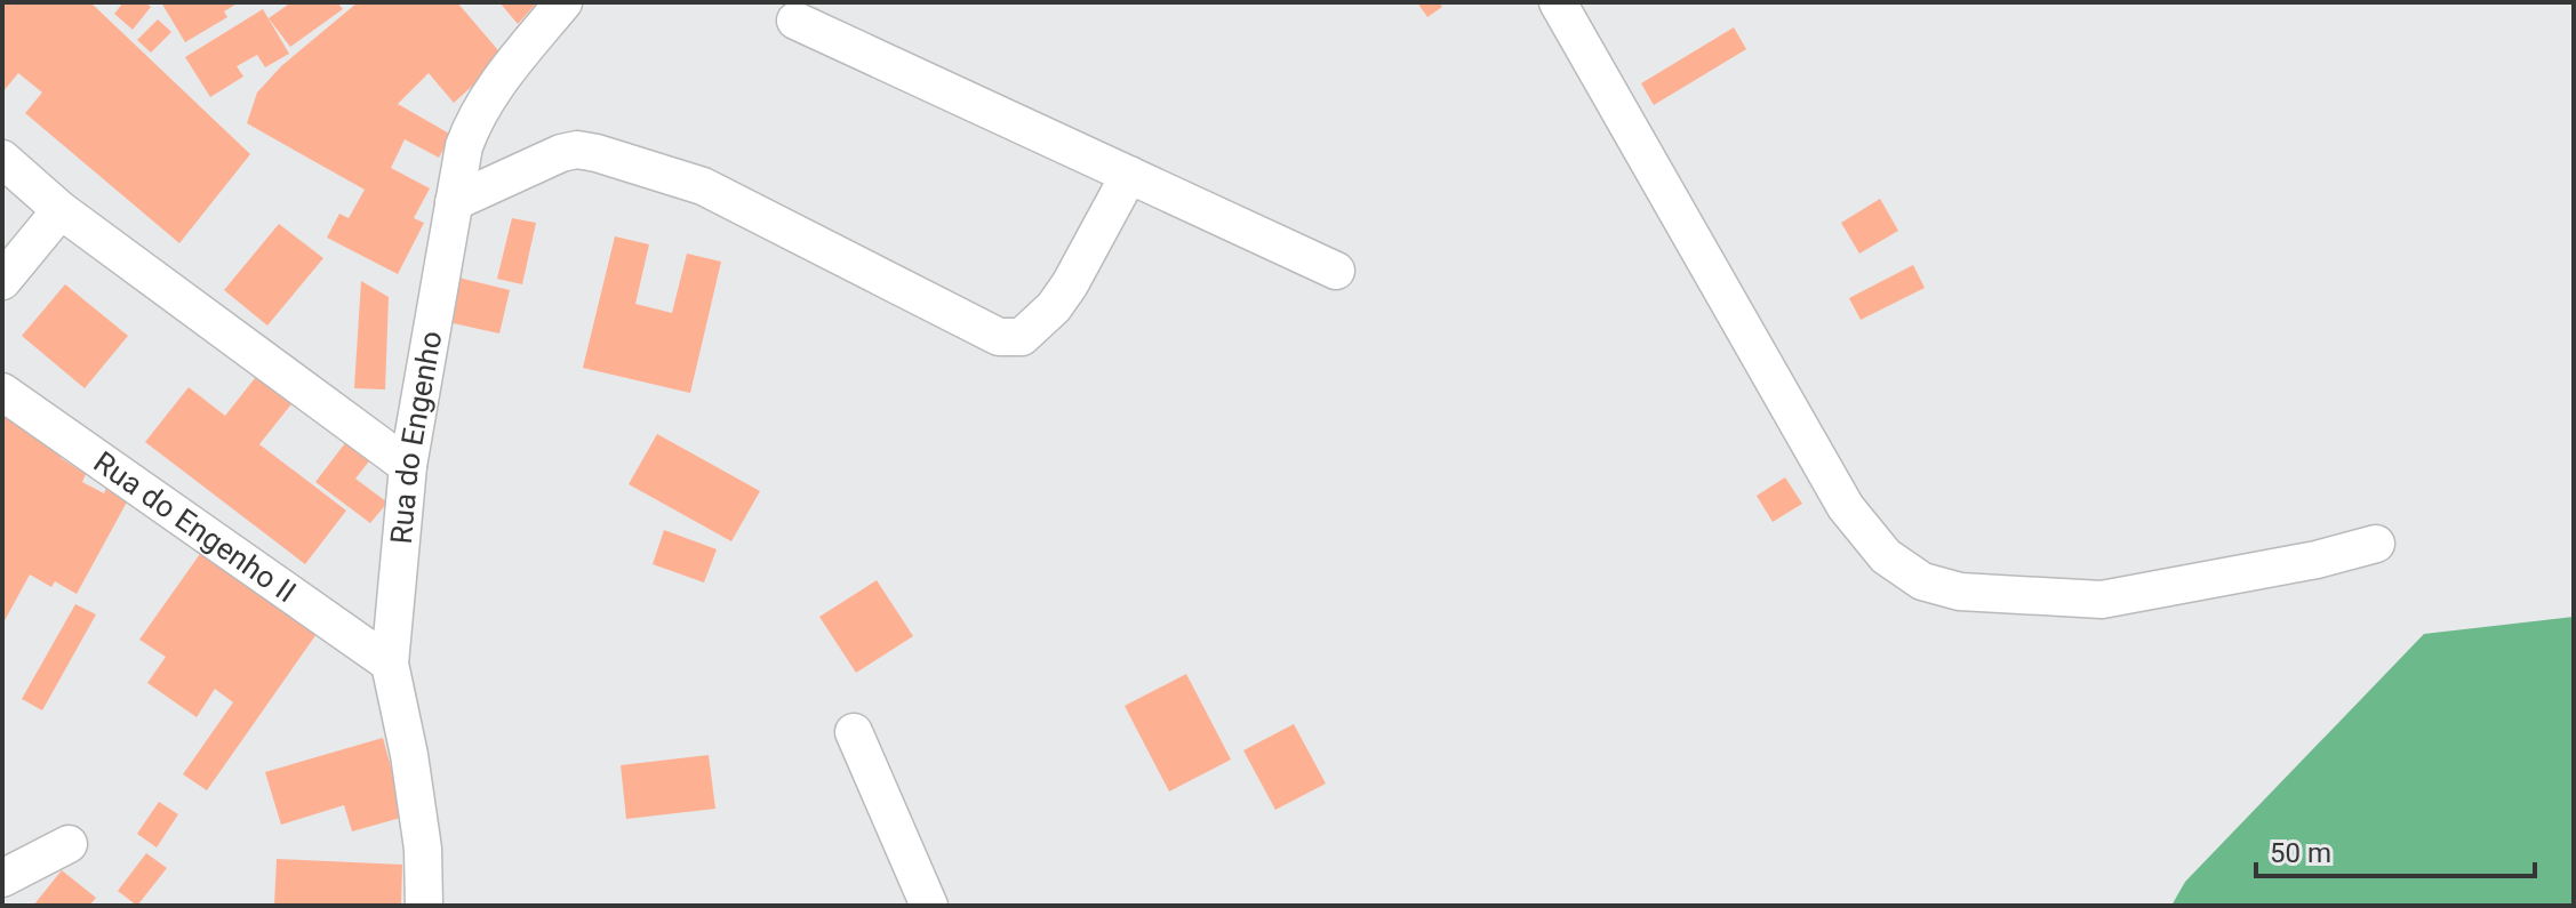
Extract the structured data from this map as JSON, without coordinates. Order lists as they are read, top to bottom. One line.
{"streets":{"street":["Rua do Engenho","Rua do Engenho II"]},"crossings":[["Rua do Engenho","Rua do Engenho II"]],"scale_bar":"50 m"}
